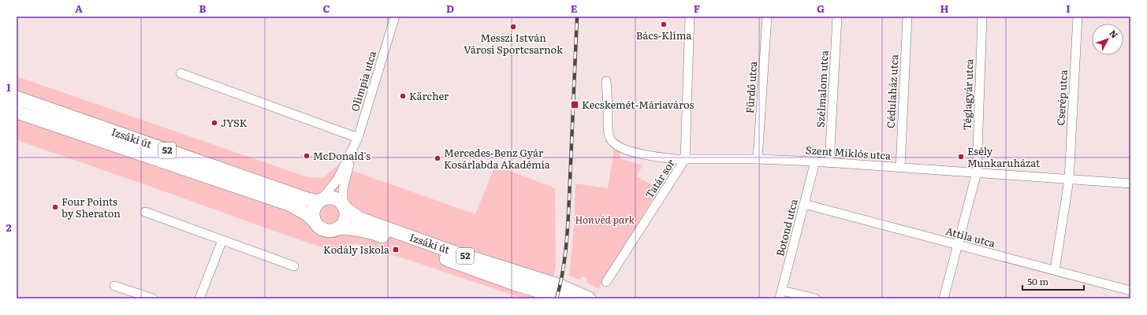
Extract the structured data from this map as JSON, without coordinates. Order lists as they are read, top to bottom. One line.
{"streets":{"main road":["Izsáki út","52"],"street":["Olimpia utca","Fürdő utca","Szélmalom utca","Cédulaház utca","Téglagyár utca","Cserép utca","Szent Miklós utca","Tatár sor","Botond utca","Attila utca"]},"crossings":[["Olimpia utca","Izsáki út"],["Olimpia utca","52"],["Fürdő utca","Szent Miklós utca"],["Szélmalom utca","Szent Miklós utca"],["Cédulaház utca","Szent Miklós utca"],["Téglagyár utca","Szent Miklós utca"],["Téglagyár utca","Attila utca"],["Cserép utca","Szent Miklós utca"],["Cserép utca","Attila utca"],["Izsáki út","52"],["Szent Miklós utca","Tatár sor"],["Szent Miklós utca","Botond utca"],["Botond utca","Attila utca"]],"parks":["Honvéd park"],"places":{"other":["Bács-Klíma","Messzi István Városi Sportcsarnok","Kärcher","JYSK","McDonald's","Esély Munkaruházat","Mercedes-Benz Gyár Kosárlabda Akadémia","Four Points by Sheraton"],"transit":["Kecskemét-Máriaváros","Kodály Iskola"]},"scale_bar":"50 m","north":"top right","grid":{"columns":["A","B","C","D","E","F","G","H","I"],"rows":["1","2"]}}
